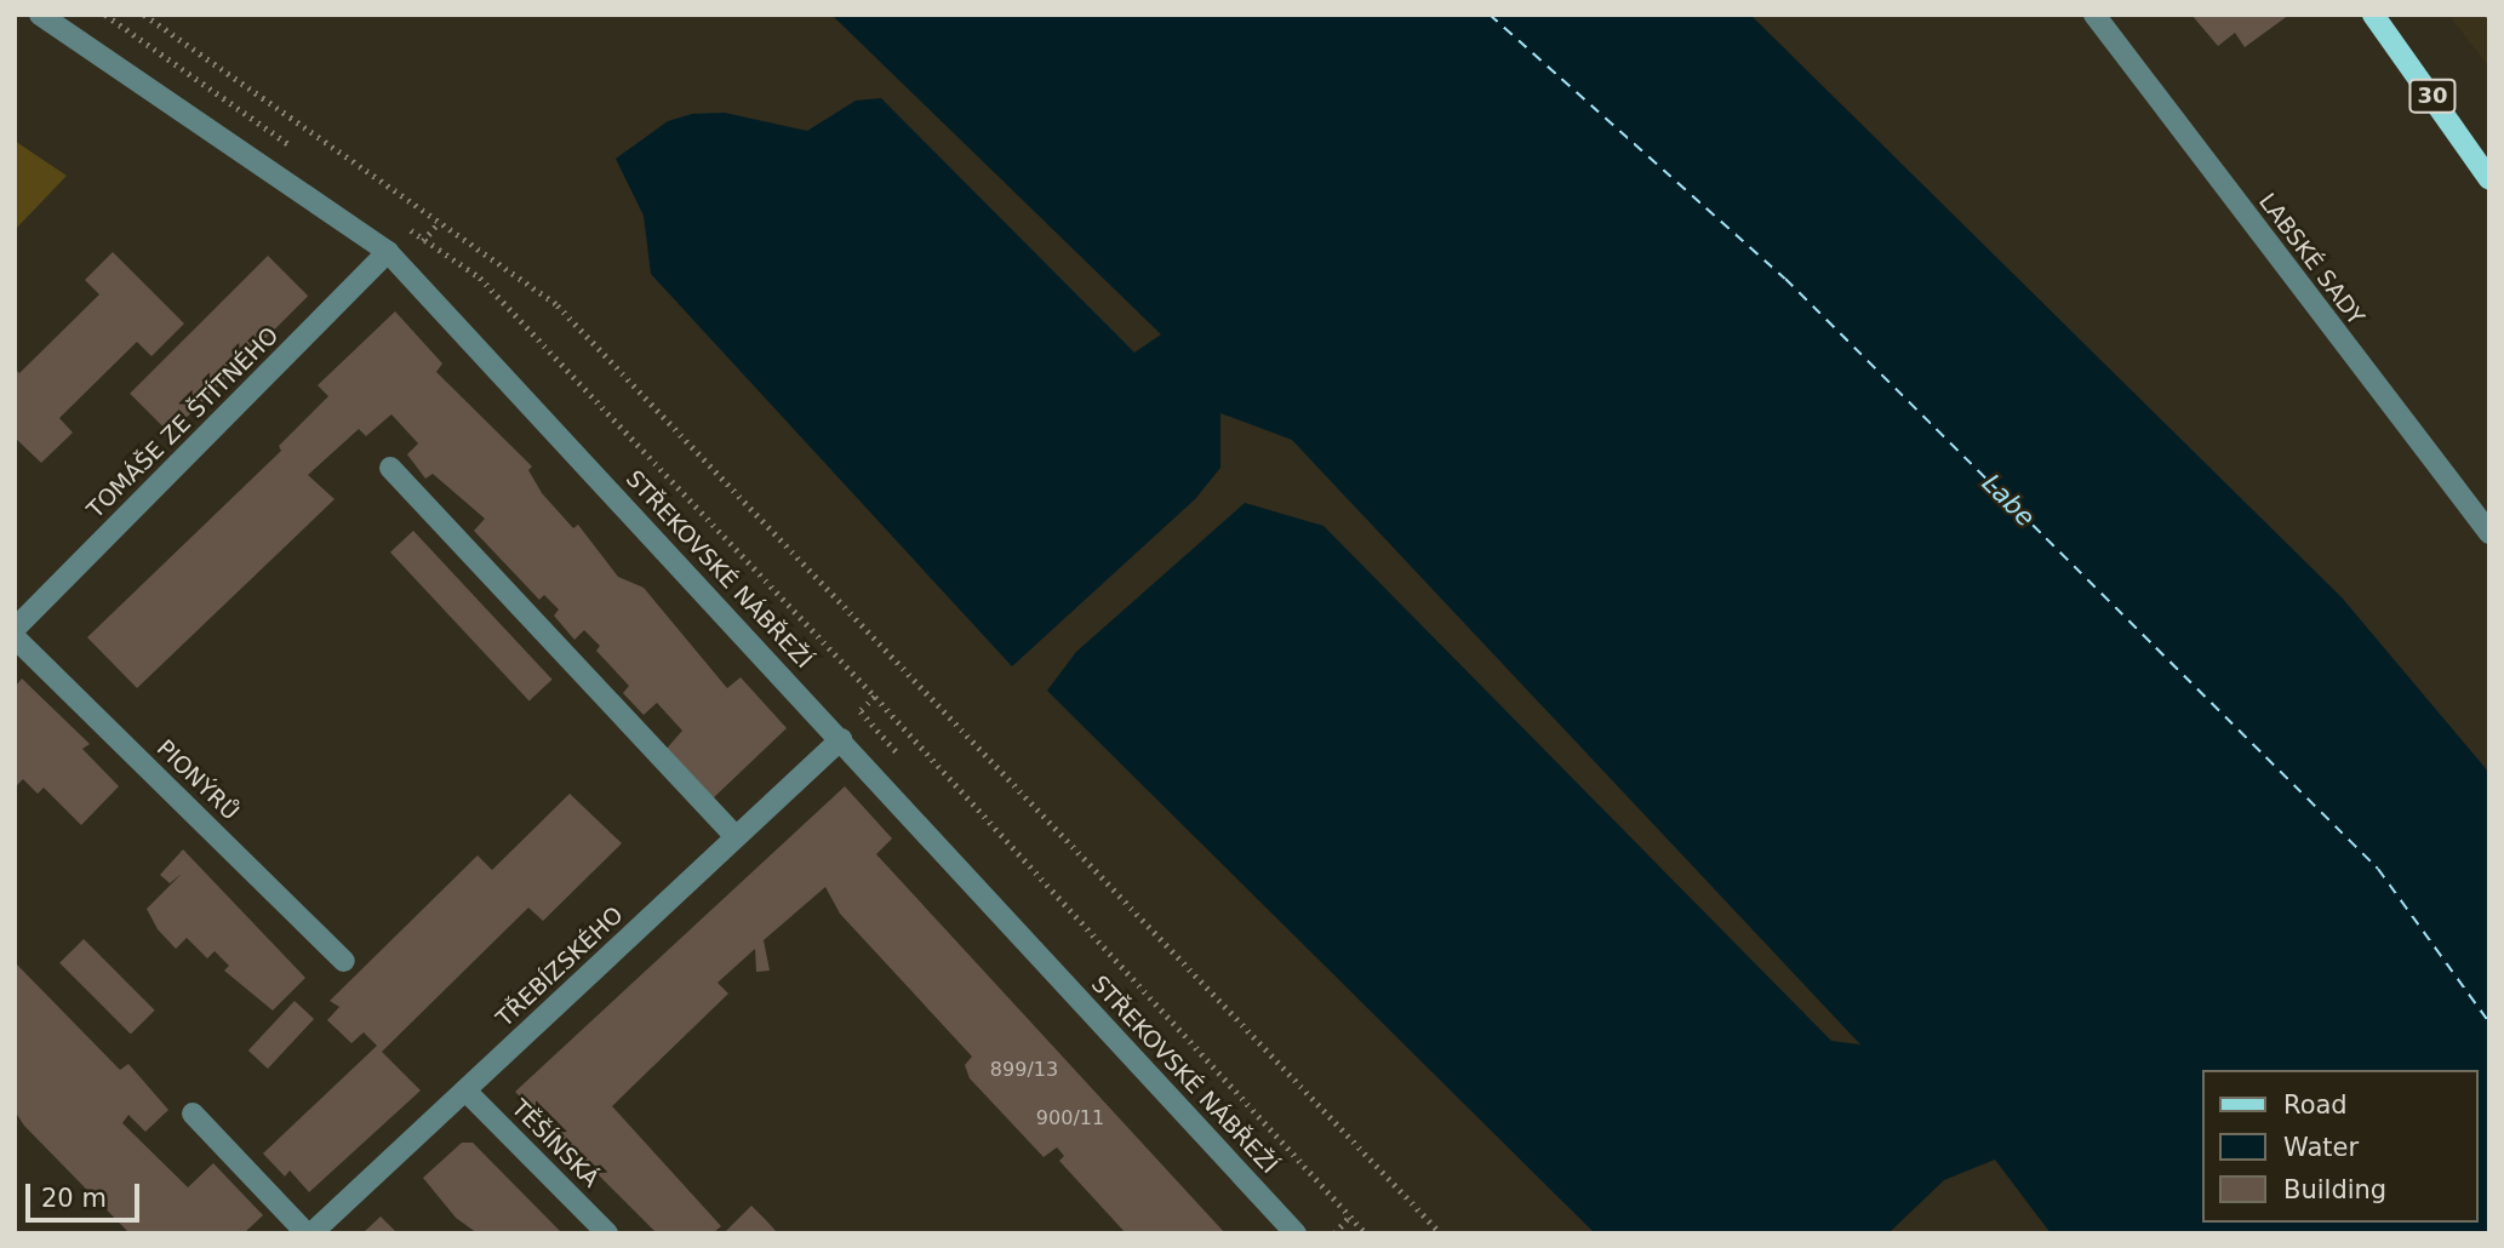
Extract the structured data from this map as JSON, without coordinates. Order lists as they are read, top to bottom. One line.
{"streets":{"main road":["30"],"street":["LABSKÉ SADY","TOMÁŠE ZE ŠTÍTNÉHO","STŘEKOVSKÉ NÁBŘEŽÍ","PIONÝRŮ","TŘEBÍZSKÉHO","TĚŠÍNSKÁ"]},"crossings":[["TOMÁŠE ZE ŠTÍTNÉHO","STŘEKOVSKÉ NÁBŘEŽÍ"],["STŘEKOVSKÉ NÁBŘEŽÍ","TŘEBÍZSKÉHO"],["TŘEBÍZSKÉHO","TĚŠÍNSKÁ"]],"water":["Labe"],"house_numbers":["899/13","900/11"],"legend":["Road","Water","Building"],"scale_bar":"20 m"}
